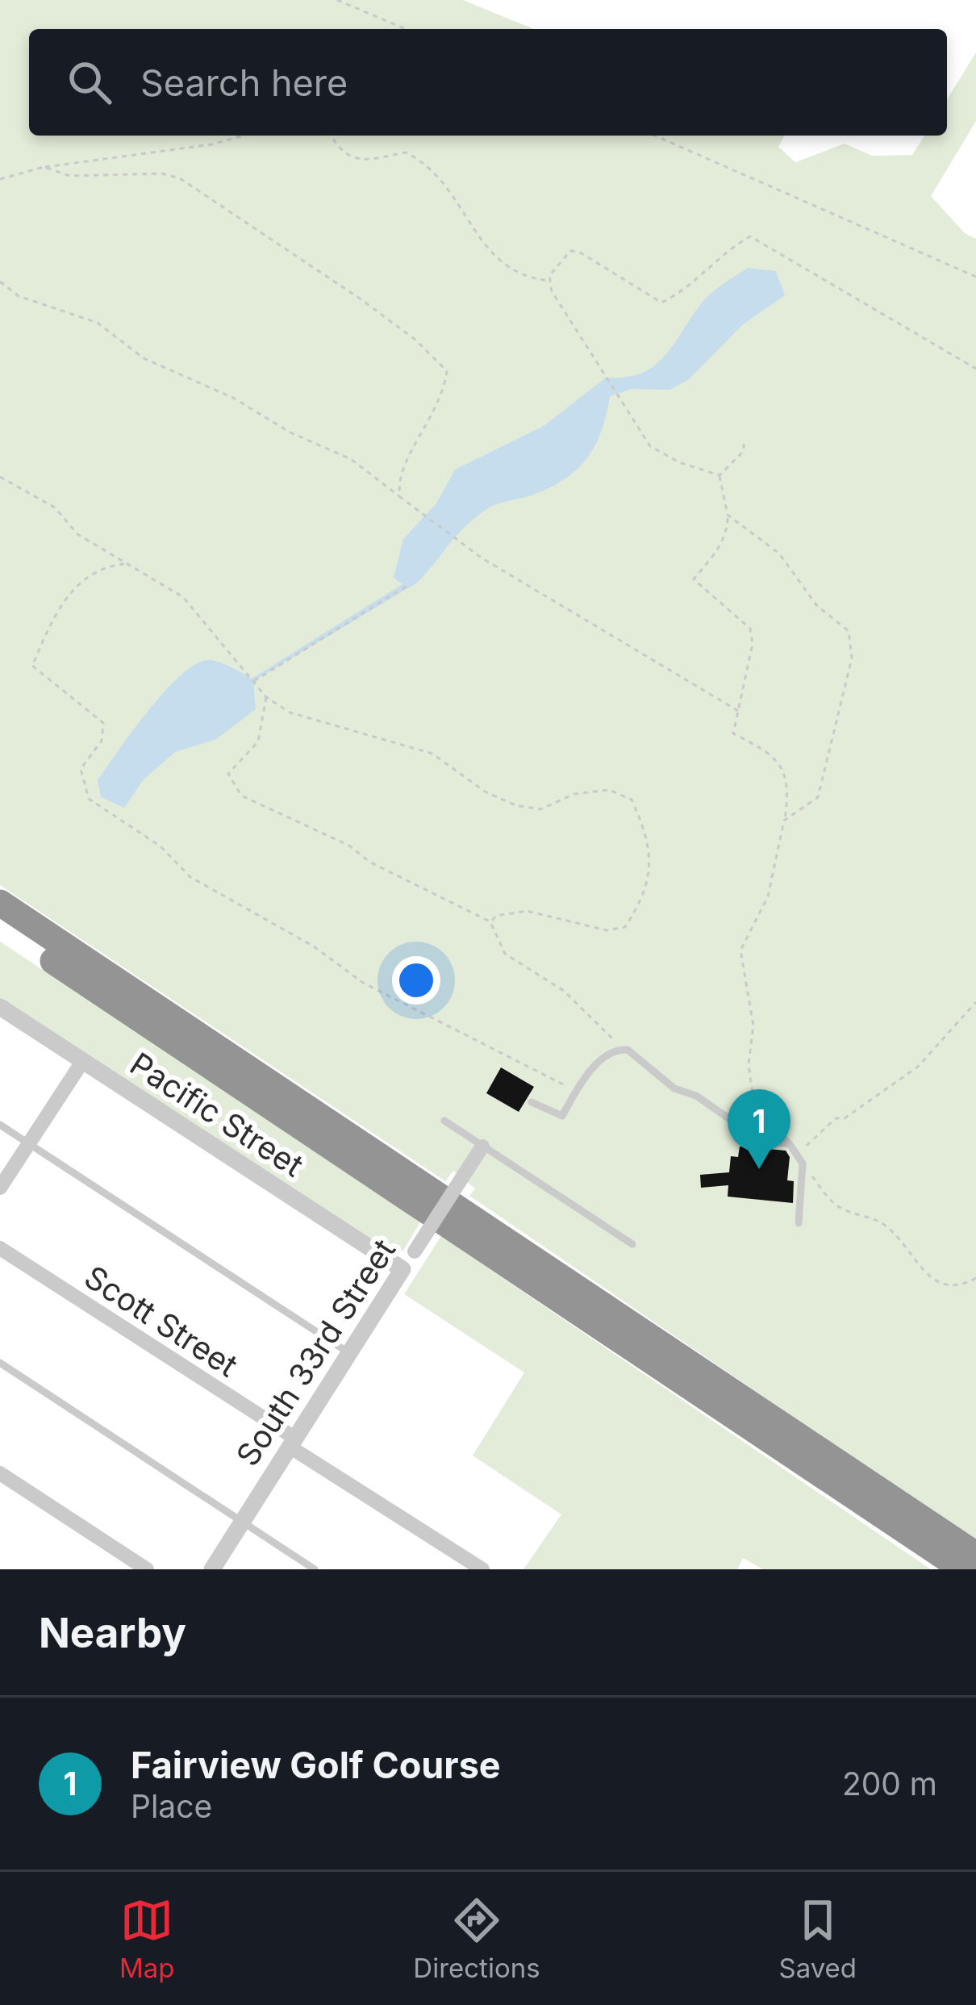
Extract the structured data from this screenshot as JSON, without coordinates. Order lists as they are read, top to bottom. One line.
{"streets":{"street":["Pacific Street","Scott Street","South 33rd Street"]},"crossings":[["Pacific Street","South 33rd Street"],["Scott Street","South 33rd Street"]],"page":{"search":"Search here","pins":"1","heading":"Nearby","list":[{"mark":"1","name":"Fairview Golf Course","note":"Place","value":"200 m"}],"nav":["Map","Directions","Saved"]}}
